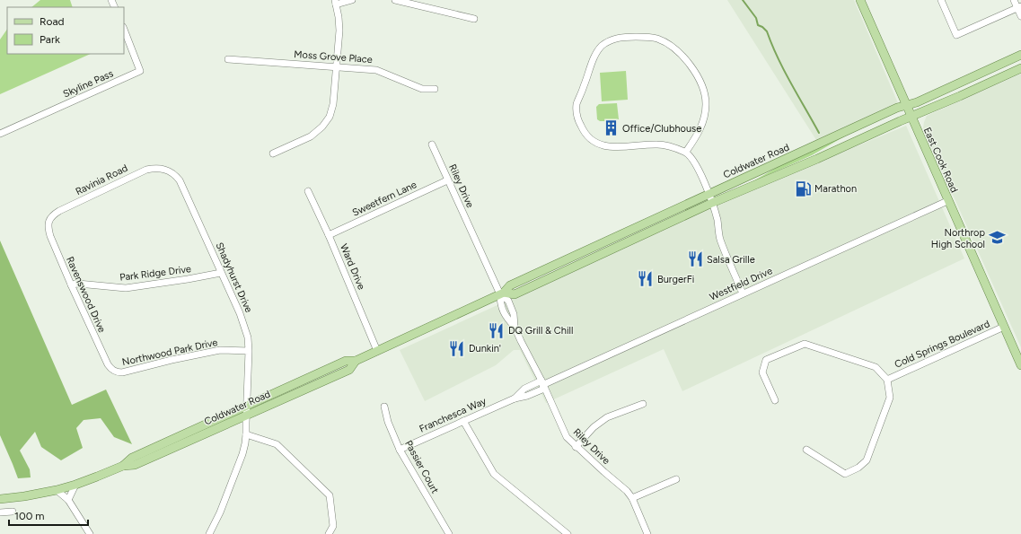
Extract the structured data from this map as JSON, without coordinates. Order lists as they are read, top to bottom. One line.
{"streets":{"main road":["East Cook Road","Coldwater Road"],"street":["Moss Grove Place","Skyline Pass","Ravinia Road","Riley Drive","Sweetfern Lane","Ward Drive","Park Ridge Drive","Shadyhurst Drive","Westfield Drive","Ravenswood Drive","Cold Springs Boulevard","Northwood Park Drive","Franchesca Way","Passier Court"]},"crossings":[["East Cook Road","Coldwater Road"],["East Cook Road","Westfield Drive"],["East Cook Road","Cold Springs Boulevard"],["Coldwater Road","Riley Drive"],["Coldwater Road","Ward Drive"],["Coldwater Road","Shadyhurst Drive"],["Ravinia Road","Shadyhurst Drive"],["Ravinia Road","Ravenswood Drive"],["Riley Drive","Sweetfern Lane"],["Riley Drive","Westfield Drive"],["Riley Drive","Franchesca Way"],["Sweetfern Lane","Ward Drive"],["Park Ridge Drive","Shadyhurst Drive"],["Park Ridge Drive","Ravenswood Drive"],["Shadyhurst Drive","Northwood Park Drive"],["Westfield Drive","Franchesca Way"],["Ravenswood Drive","Northwood Park Drive"],["Franchesca Way","Passier Court"]],"places":{"building":["Office/Clubhouse"],"fuel station":["Marathon"],"school or university":["Northrop High School"],"restaurant":["Salsa Grille","BurgerFi","DQ Grill & Chill","Dunkin'"]},"legend":["Road","Park"],"scale_bar":"100 m"}
